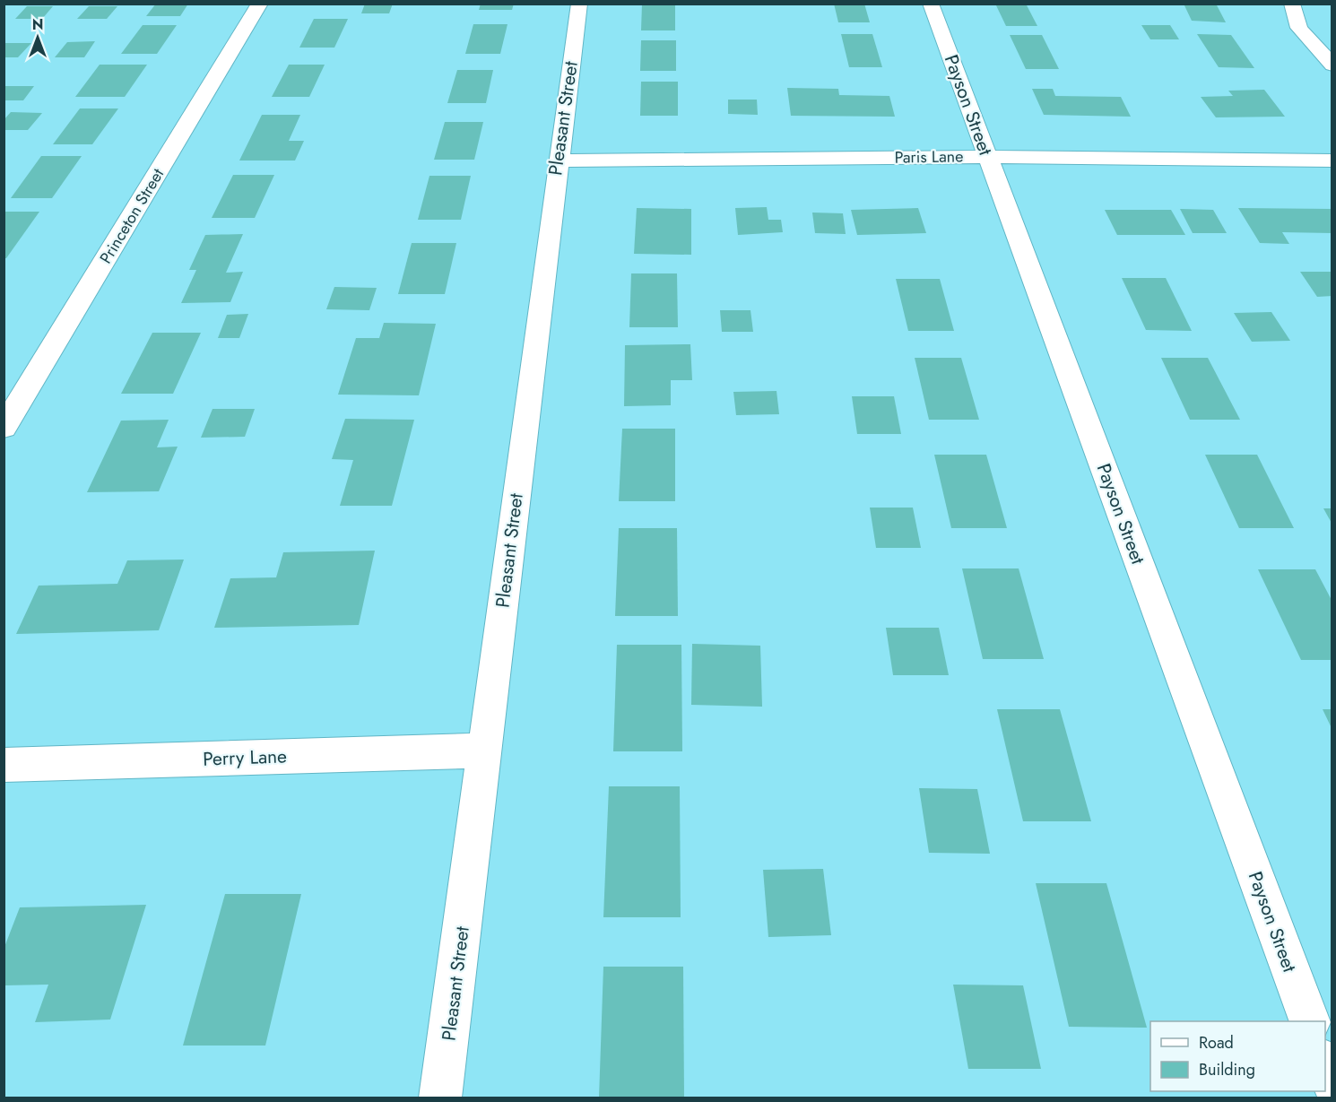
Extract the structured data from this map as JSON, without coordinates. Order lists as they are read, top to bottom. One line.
{"streets":{"street":["Payson Street","Pleasant Street","Paris Lane","Princeton Street","Perry Lane"]},"crossings":[["Payson Street","Paris Lane"],["Pleasant Street","Paris Lane"],["Pleasant Street","Perry Lane"]],"legend":["Road","Building"],"north":"top"}
